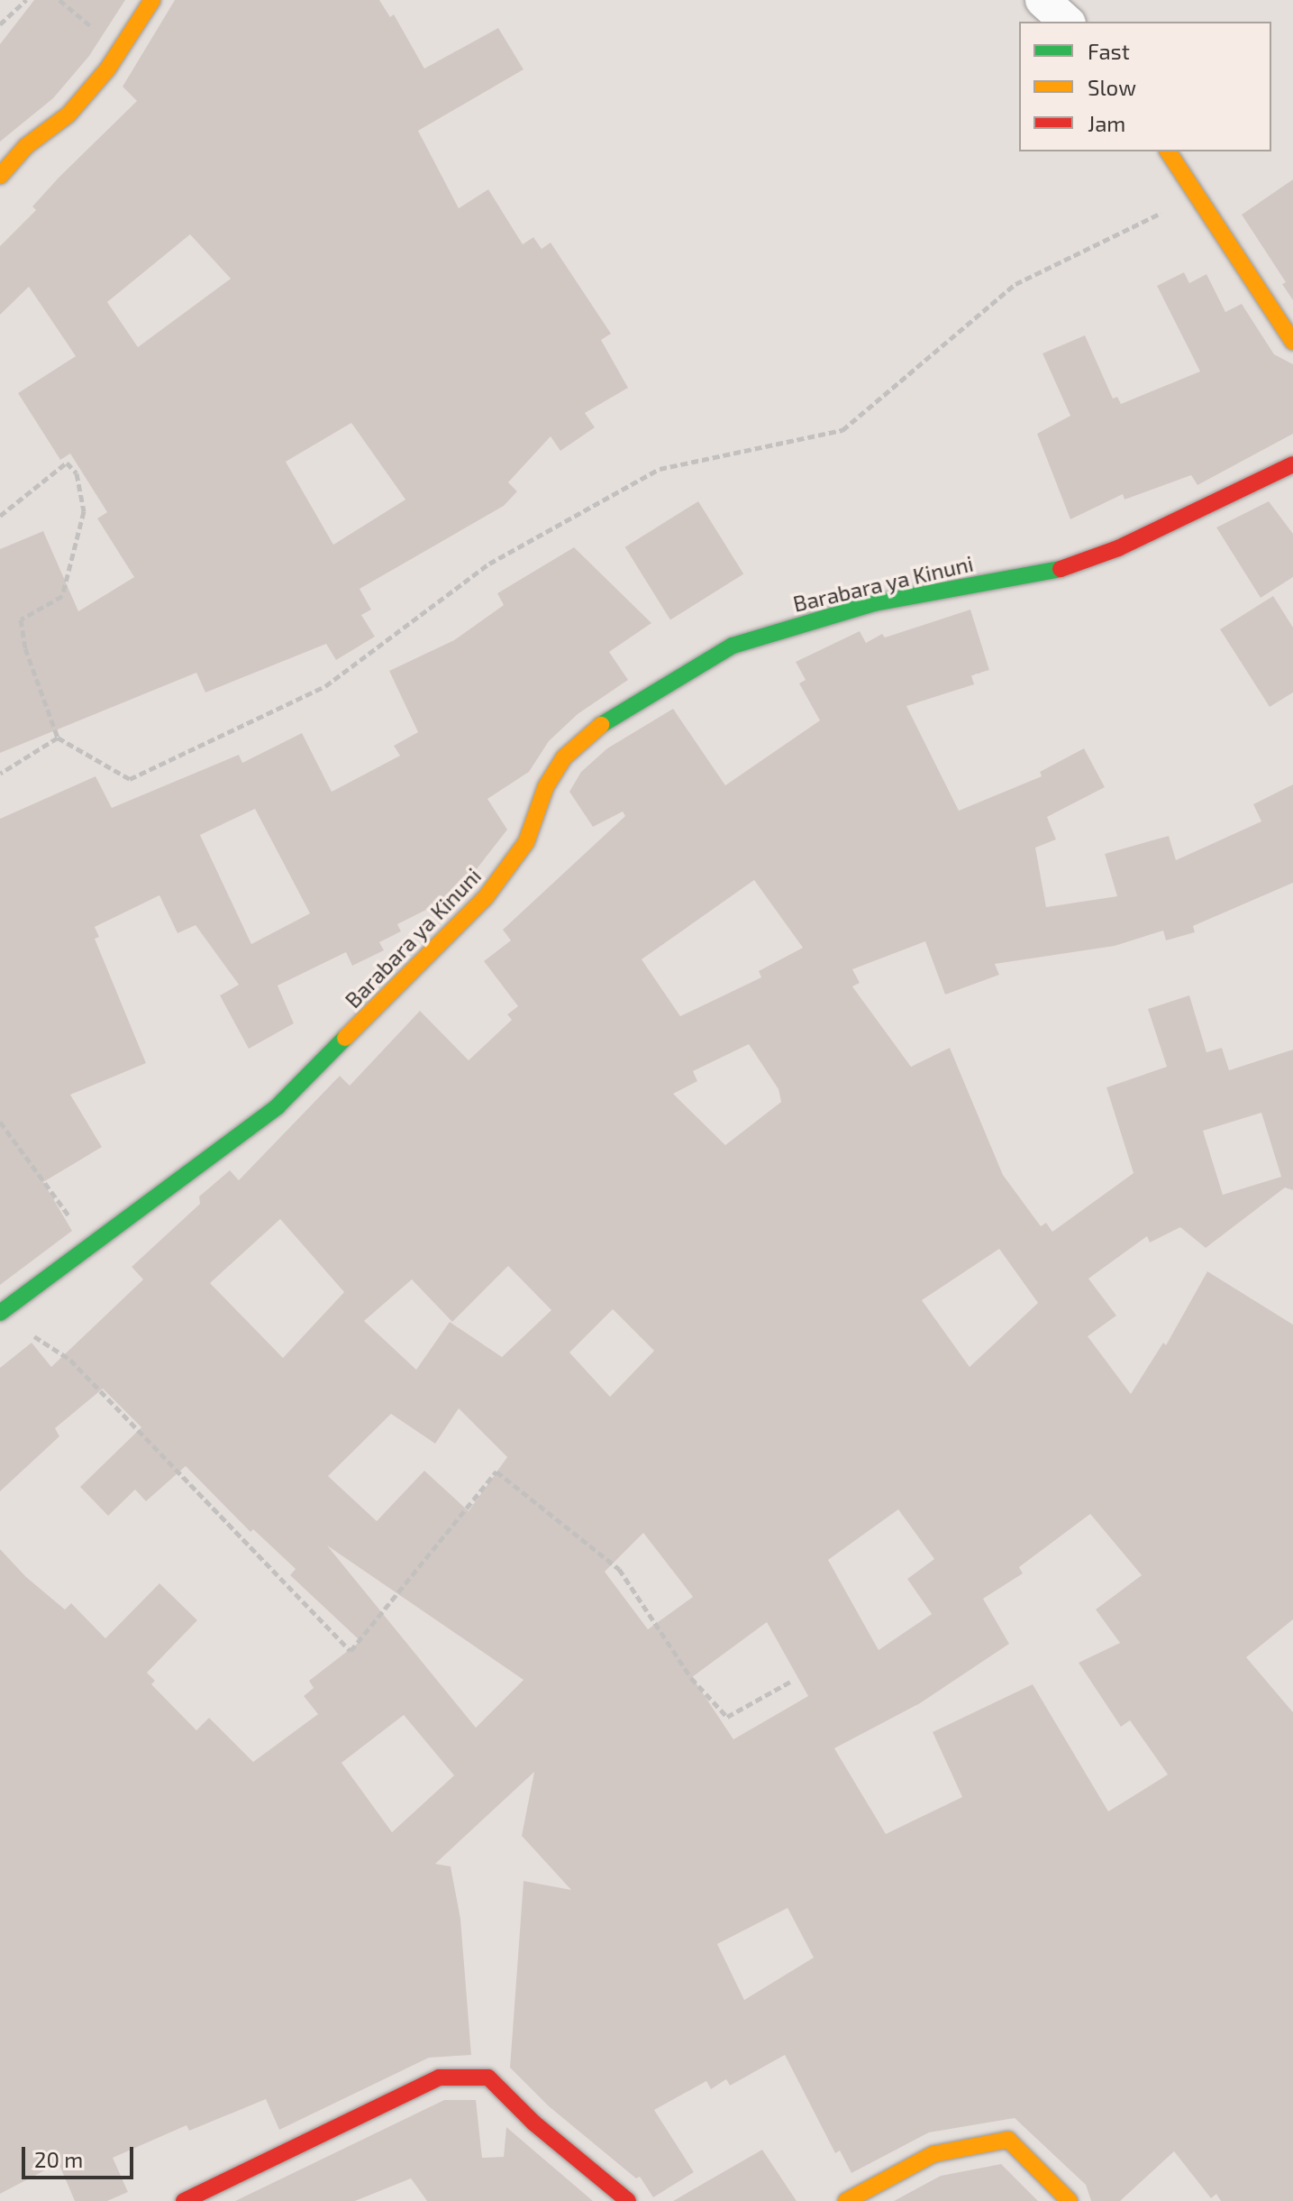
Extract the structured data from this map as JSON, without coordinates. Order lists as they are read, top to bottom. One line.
{"streets":{"street":["Barabara ya Kinuni"]},"legend":["Fast","Slow","Jam"],"scale_bar":"20 m"}
